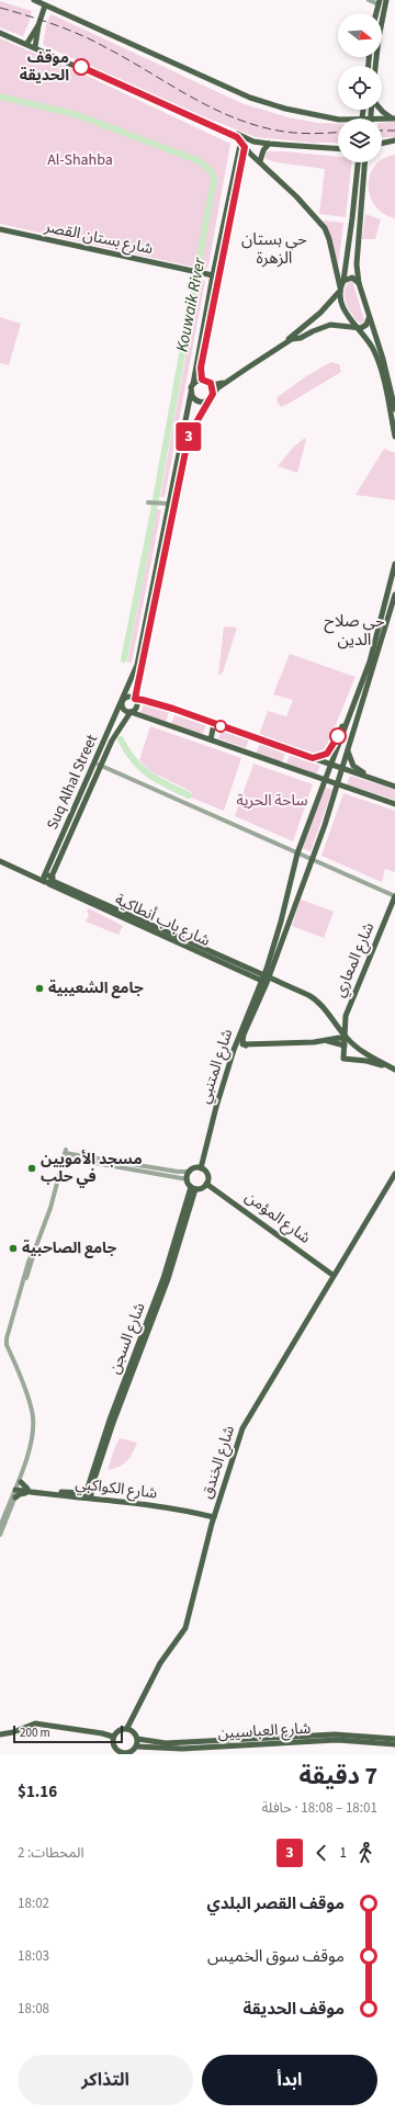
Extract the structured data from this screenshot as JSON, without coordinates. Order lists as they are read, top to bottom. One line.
{"streets":{"main road":["شارع بستان القصر","Suq Alhal Street","شارع باب أنطاكية","شارع المعاري","شارع المتنبي","شارع المؤمن","شارع السجن","شارع الخندق","شارع الكواكبي","شارع العباسيين"]},"crossings":[["Suq Alhal Street","شارع باب أنطاكية"],["شارع باب أنطاكية","شارع المتنبي"],["شارع المتنبي","شارع المؤمن"],["شارع المتنبي","شارع السجن"],["شارع المؤمن","شارع السجن"],["شارع المؤمن","شارع الخندق"],["شارع السجن","شارع الكواكبي"],["شارع الخندق","شارع الكواكبي"],["شارع الخندق","شارع العباسيين"]],"districts":["حي بستان الزهرة","حي صلاح الدين"],"water":["Kouwaik River"],"parks":["Al-Shahba","ساحة الحرية"],"places":["موقف الحديقة","جامع الشعيبية","مسجد الأمويين في حلب","جامع الصاحبية"],"lines":["bus line 3"],"scale_bar":"200 m","north":"right","page":{"on_map":"3","scale":"200 m","heading":["7 دقيقة","18:01 – 18:08 · حافلة","$1.16"],"legs":["1","3","المحطات: 2"],"list":[{"name":"موقف القصر البلدي","value":"18:02"},{"name":"موقف سوق الخميس","value":"18:03"},{"name":"موقف الحديقة","value":"18:08"}],"buttons":["ابدأ","التذاكر"]}}
